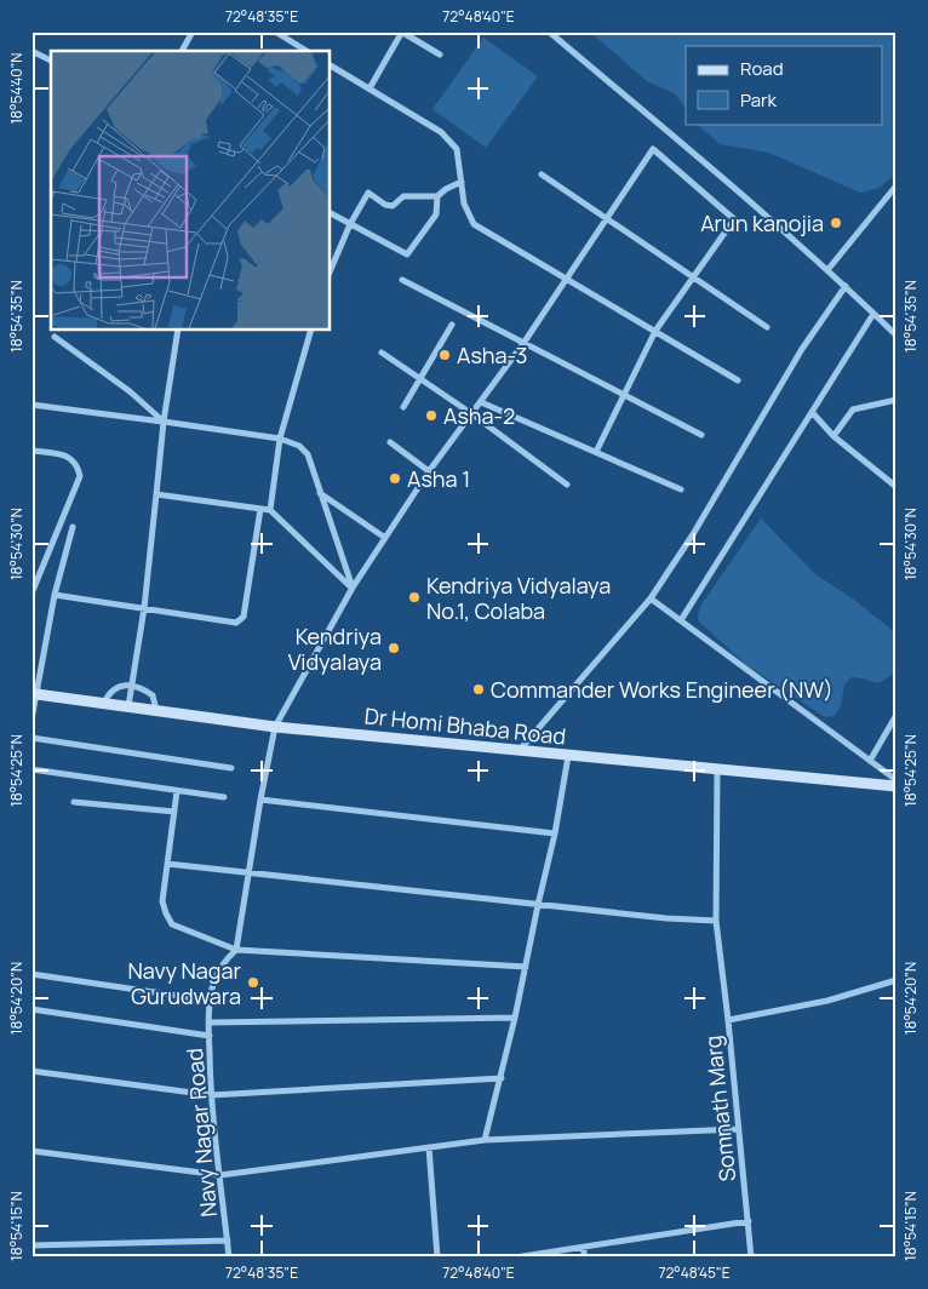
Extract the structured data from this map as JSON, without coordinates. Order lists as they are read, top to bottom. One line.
{"streets":{"street":["Dr Homi Bhaba Road","Somnath Marg","Navy Nagar Road"]},"places":["Arun kanojia","Asha-3","Asha-2","Asha 1","Kendriya Vidyalaya No.1, Colaba","Kendriya Vidyalaya","Commander Works Engineer (NW)","Navy Nagar Gurudwara"],"legend":["Road","Park"],"coordinates":["72°48'35\"E","72°48'40\"E","18°54'40\"N","18°54'35\"N","18°54'30\"N","18°54'25\"N","18°54'20\"N","18°54'15\"N","72°48'45\"E"]}
